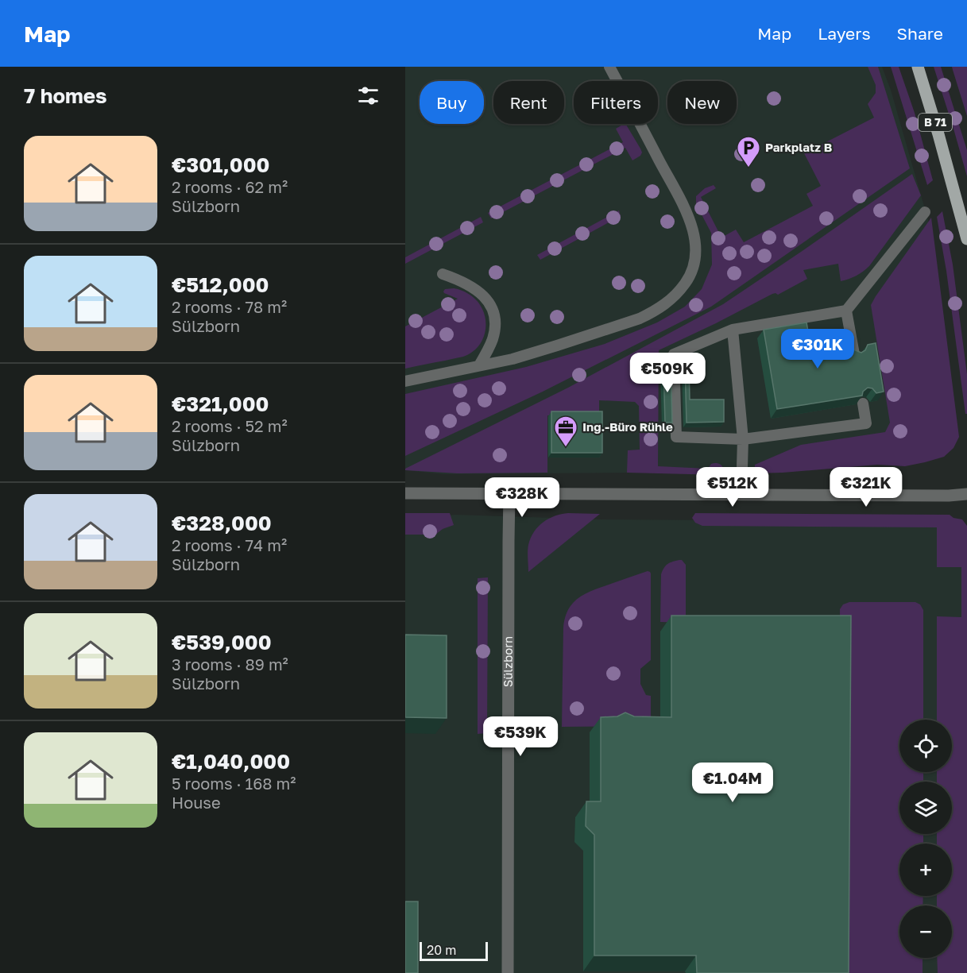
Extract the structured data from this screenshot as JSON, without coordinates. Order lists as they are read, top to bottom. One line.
{"streets":{"main road":["B 71"],"street":["Sülzborn"]},"places":{"parking":["Parkplatz B"],"office":["Ing.-Büro Rühle"]},"scale_bar":"20 m","page":{"header":"Map","nav":["Map","Layers","Share"],"heading":"7 homes","chip":["Buy","Rent","Filters","New"],"list":[{"name":"€301,000","note":"2 rooms · 62 m² · Sülzborn"},{"name":"€512,000","note":"2 rooms · 78 m² · Sülzborn"},{"name":"€321,000","note":"2 rooms · 52 m² · Sülzborn"},{"name":"€328,000","note":"2 rooms · 74 m² · Sülzborn"},{"name":"€539,000","note":"3 rooms · 89 m² · Sülzborn"},{"name":"€1,040,000","note":"5 rooms · 168 m² · House"}],"price":["€301K","€509K","€512K","€321K","€328K","€539K","€1.04M"],"map_buttons":["+","−"],"scale":"20 m"}}
